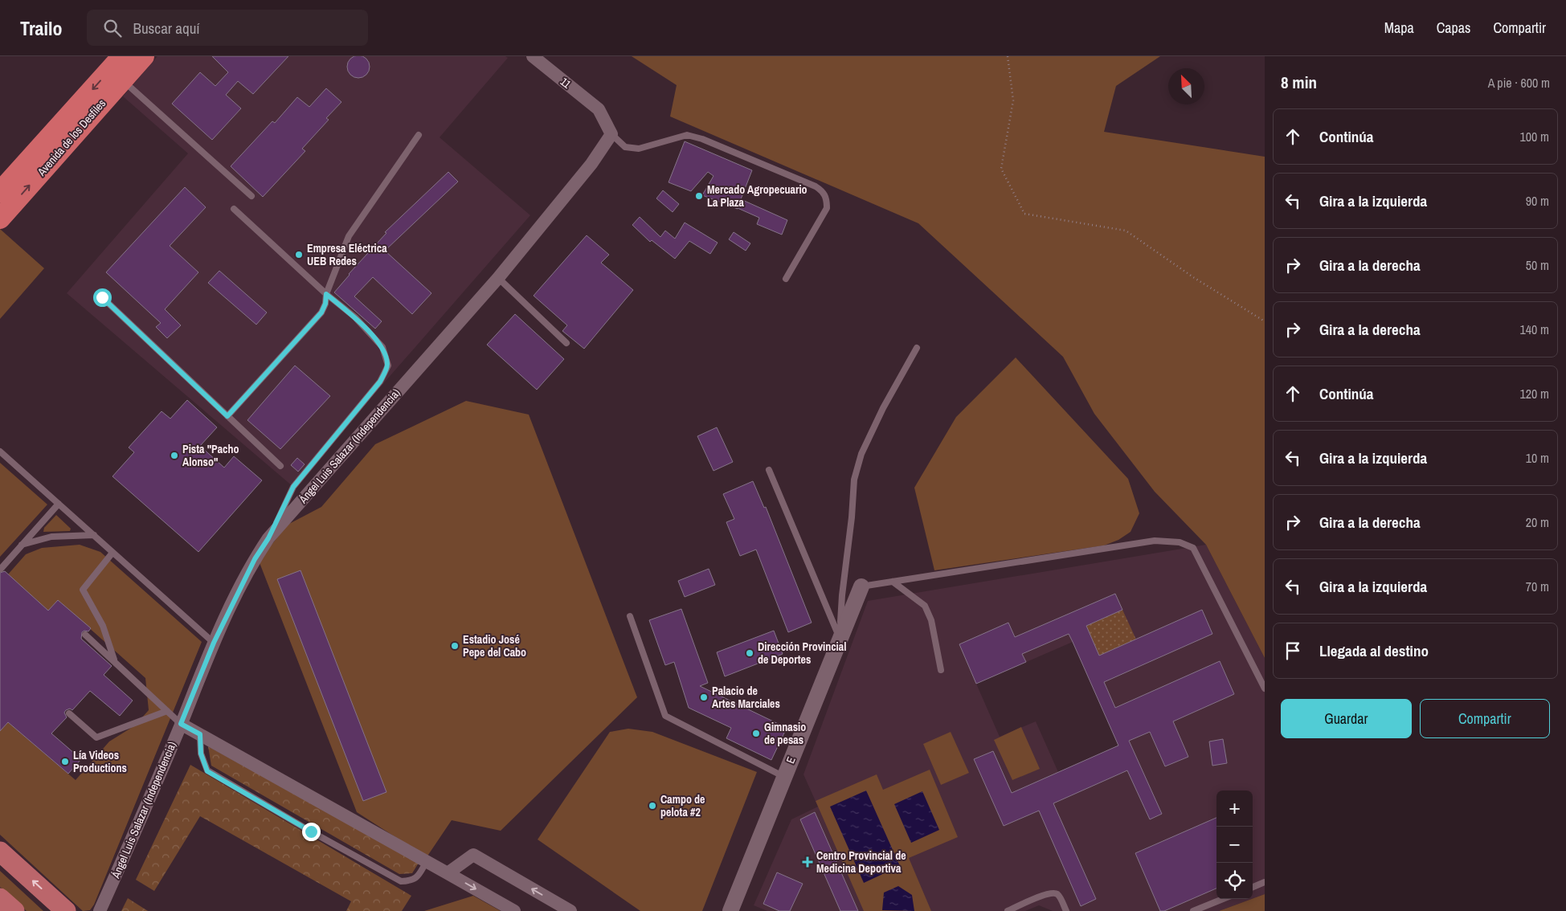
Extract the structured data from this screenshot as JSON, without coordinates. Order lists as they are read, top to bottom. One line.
{"streets":{"highway":["Avenida de los Desfiles"],"street":["11","Ángel Luis Salazar (Independencia)","E"]},"crossings":[["11","Ángel Luis Salazar (Independencia)"]],"places":{"other":["Mercado Agropecuario La Plaza","Empresa Eléctrica UEB Redes","Pista \"Pacho Alonso\"","Estadio José Pepe del Cabo","Dirección Provincial de Deportes","Palacio de Artes Marciales","Gimnasio de pesas","Lía Videos Productions","Campo de pelota #2"],"health":["Centro Provincial de Medicina Deportiva"]},"north":"top left","page":{"header":"Trailo","search":"Buscar aquí","nav":["Mapa","Capas","Compartir"],"heading":["8 min","A pie · 600 m"],"list":[["Continúa","100 m"],["Gira a la izquierda","90 m"],["Gira a la derecha","50 m"],["Gira a la derecha","140 m"],["Continúa","120 m"],["Gira a la izquierda","10 m"],["Gira a la derecha","20 m"],["Gira a la izquierda","70 m"],"Llegada al destino"],"buttons":["Guardar","Compartir"],"map_buttons":["+","−"]}}
